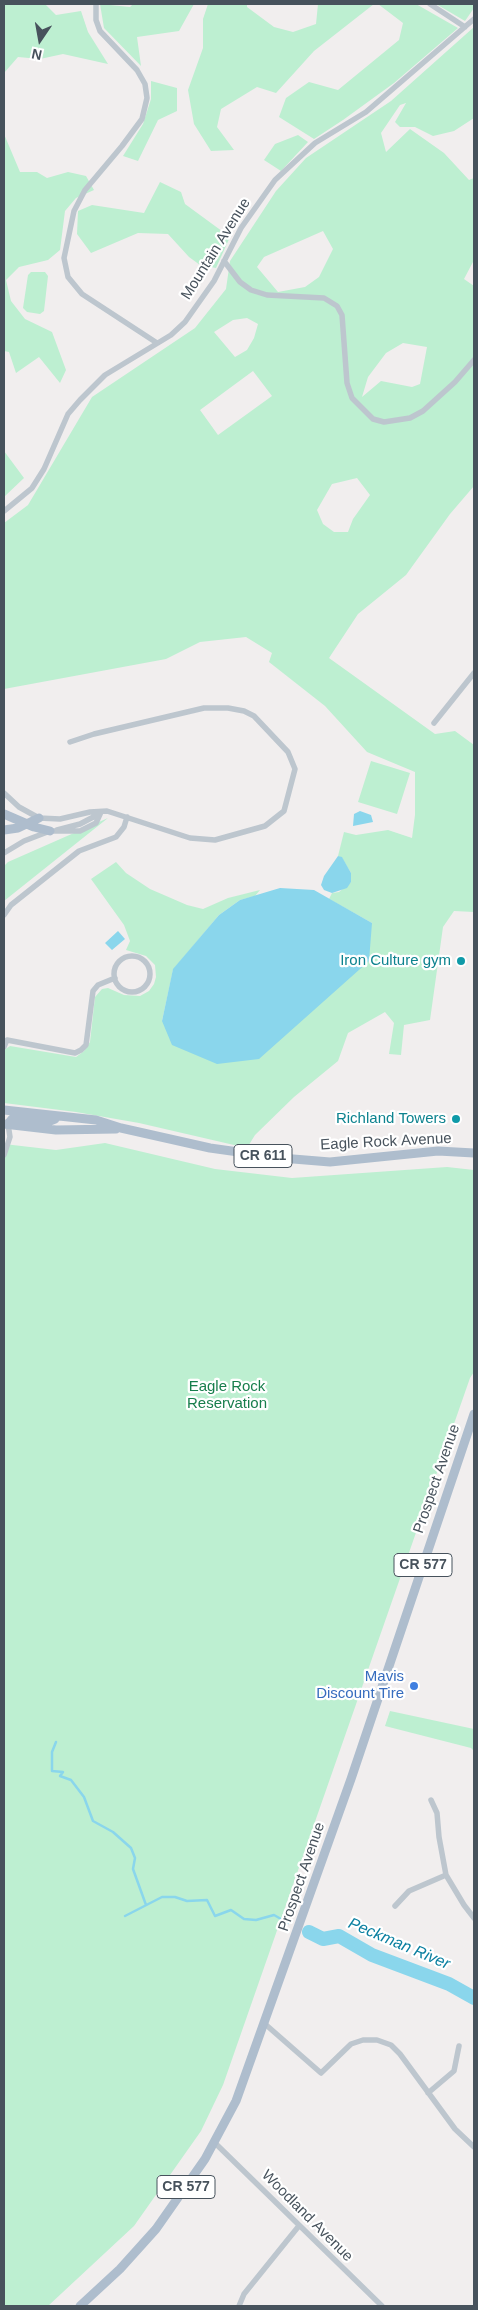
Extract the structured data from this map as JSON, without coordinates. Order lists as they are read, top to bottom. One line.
{"streets":{"main road":["Eagle Rock Avenue","CR 611","Prospect Avenue","CR 577"],"street":["Mountain Avenue","Woodland Avenue"]},"crossings":[["Prospect Avenue","Woodland Avenue"]],"water":["Peckman River"],"parks":["Eagle Rock Reservation"],"places":["Iron Culture gym","Richland Towers","Mavis Discount Tire"],"north":"bottom"}
